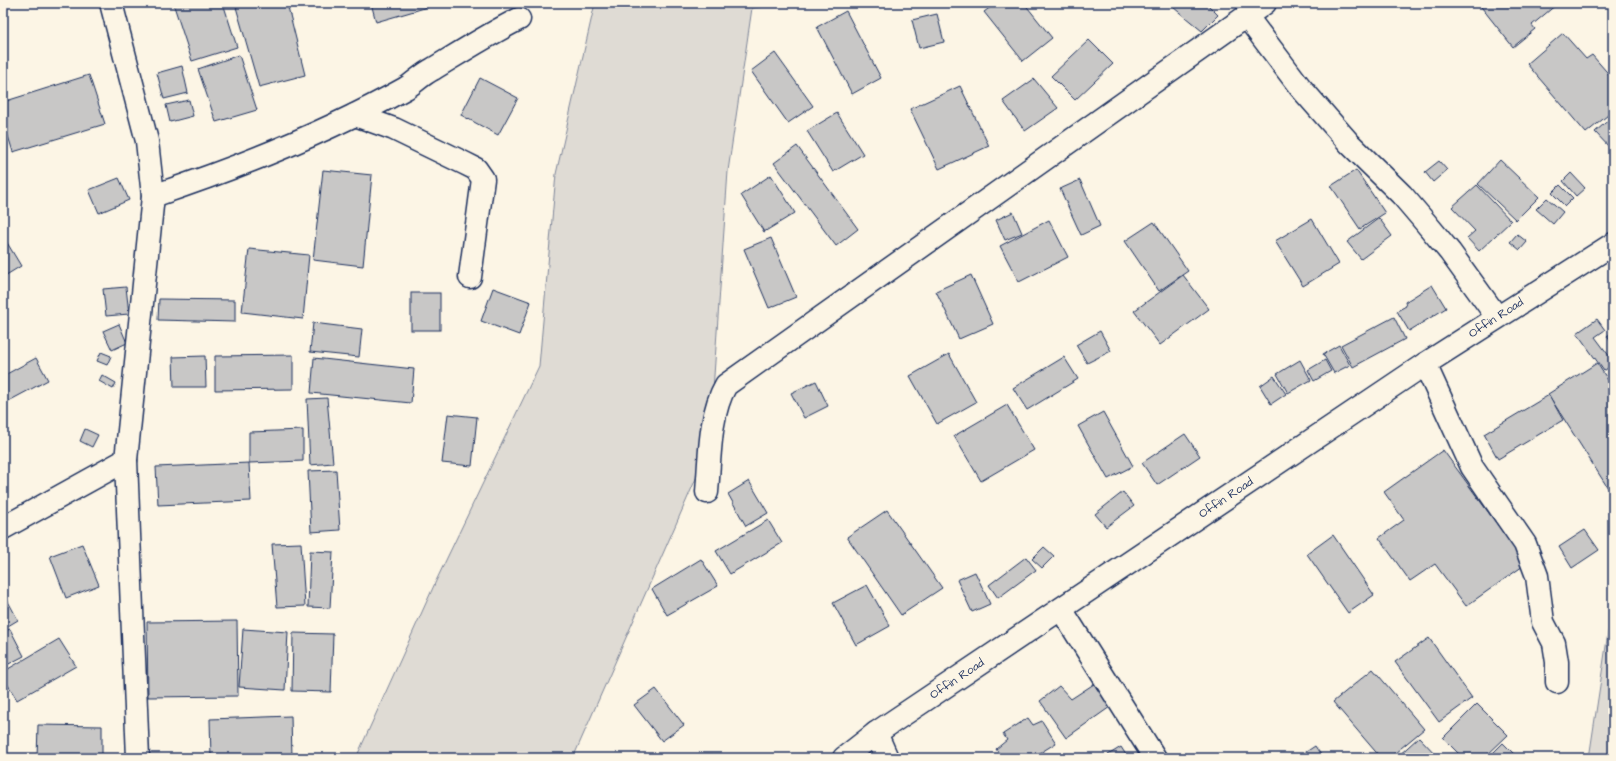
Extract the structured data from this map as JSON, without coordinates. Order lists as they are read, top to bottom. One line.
{"streets":{"street":["Offin Road"]}}
